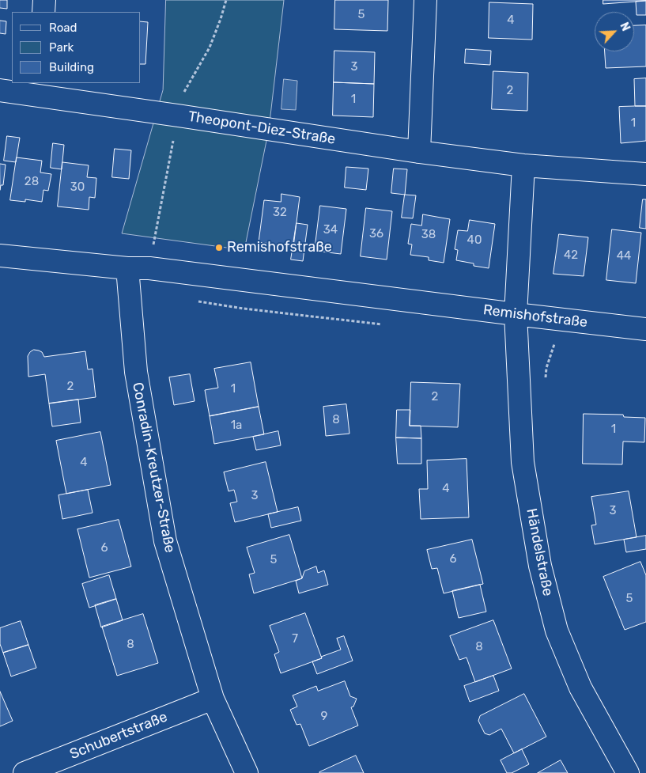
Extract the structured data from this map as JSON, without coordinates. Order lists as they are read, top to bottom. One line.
{"streets":{"street":["Theopont-Diez-Straße","Remishofstraße","Conradin-Kreutzer-Straße","Händelstraße","Schubertstraße"]},"crossings":[["Remishofstraße","Conradin-Kreutzer-Straße"],["Remishofstraße","Händelstraße"],["Conradin-Kreutzer-Straße","Schubertstraße"]],"places":["Remishofstraße"],"house_numbers":["5","4","3","2","1","1","28","30","32","34","36","38","40","42","44","2","1","2","8","1a","1","4","4","3","3","6","6","5","5","7","8","8","9"],"legend":["Road","Park","Building"],"north":"top right"}
